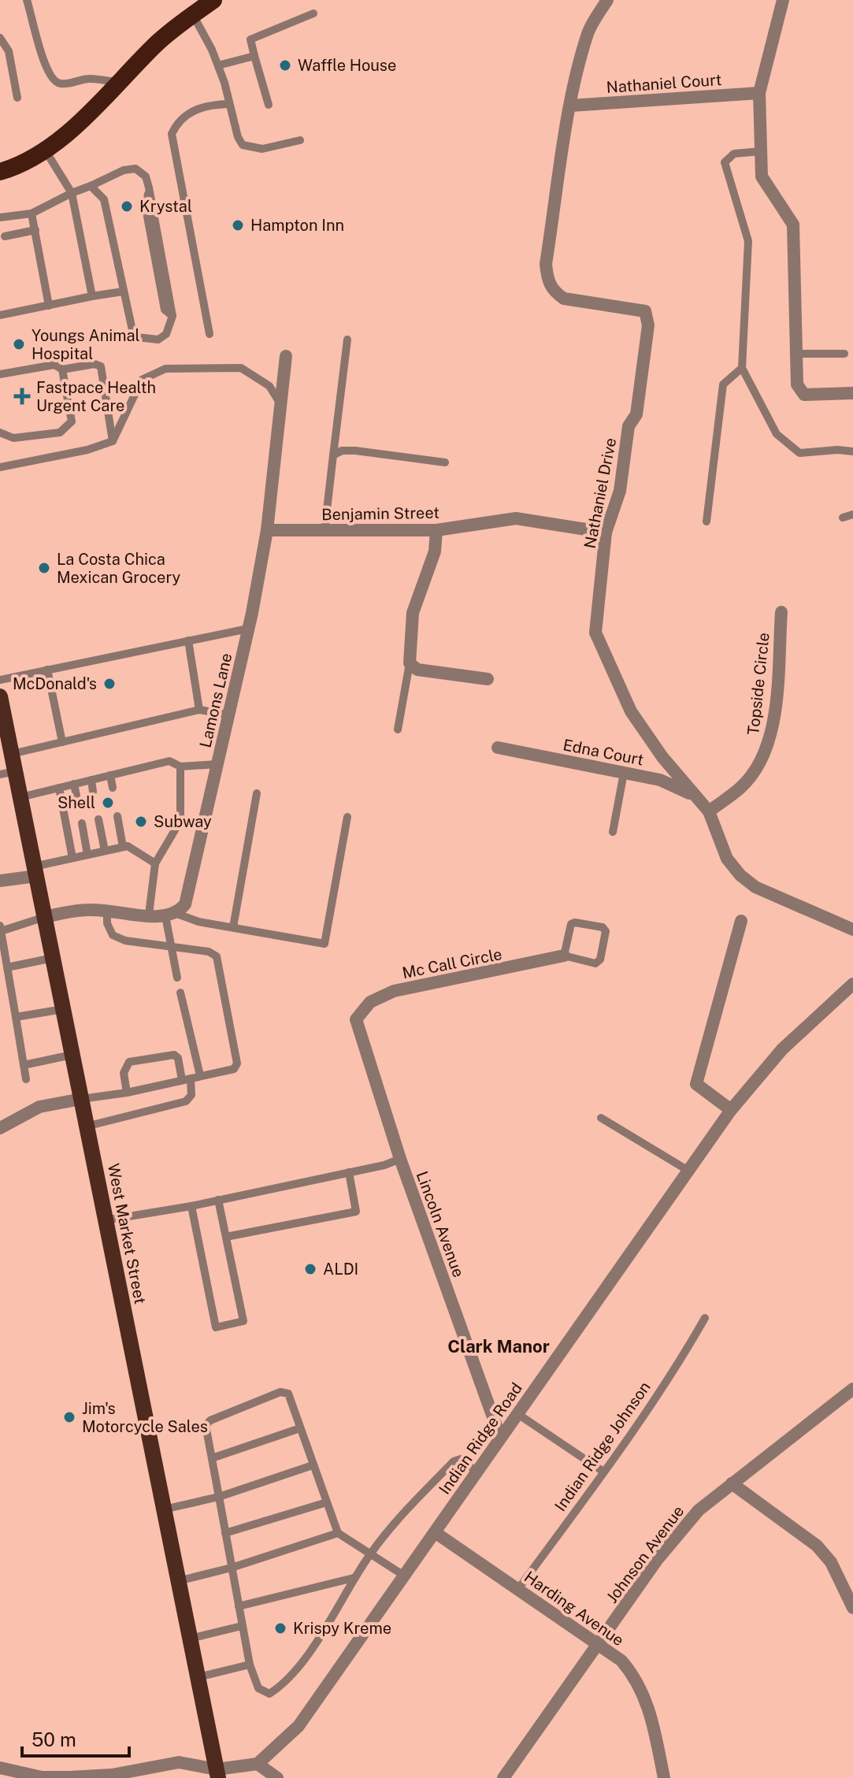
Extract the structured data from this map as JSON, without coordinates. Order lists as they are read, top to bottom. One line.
{"streets":{"main road":["West Market Street"],"street":["Nathaniel Court","Nathaniel Drive","Benjamin Street","Topside Circle","Lamons Lane","Edna Court","Mc Call Circle","Lincoln Avenue","Indian Ridge Road","Johnson Avenue","Harding Avenue"],"lane":["Indian Ridge Johnson"]},"crossings":[["Nathaniel Court","Nathaniel Drive"],["Nathaniel Drive","Benjamin Street"],["Nathaniel Drive","Topside Circle"],["Nathaniel Drive","Edna Court"],["Benjamin Street","Lamons Lane"],["Mc Call Circle","Lincoln Avenue"],["Lincoln Avenue","Indian Ridge Road"],["Indian Ridge Road","Harding Avenue"],["Indian Ridge Johnson","Harding Avenue"],["Johnson Avenue","Harding Avenue"]],"districts":["Clark Manor"],"places":{"other":["Waffle House","Krystal","Hampton Inn","Youngs Animal Hospital","La Costa Chica Mexican Grocery","McDonald's","Shell","Subway","ALDI","Jim's Motorcycle Sales","Krispy Kreme"],"health":["Fastpace Health Urgent Care"]},"scale_bar":"50 m"}
